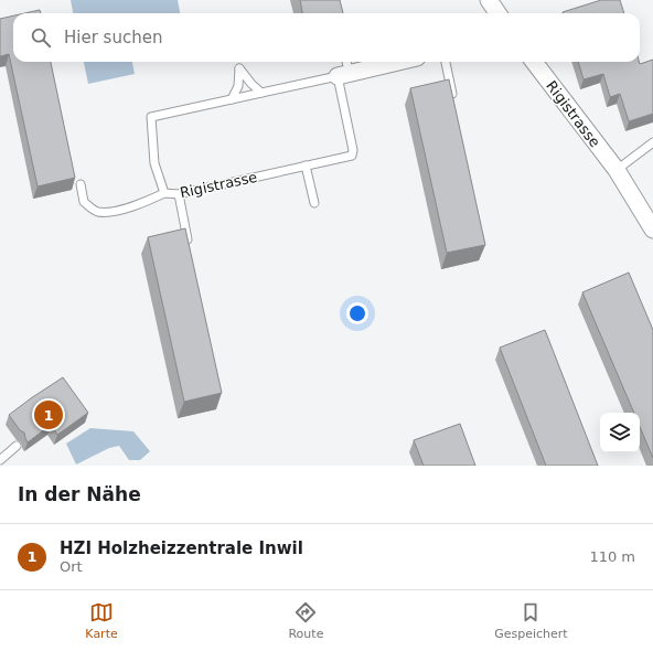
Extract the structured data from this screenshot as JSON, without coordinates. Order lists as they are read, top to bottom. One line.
{"streets":{"street":["Rigistrasse"]},"page":{"search":"Hier suchen","pins":"1","heading":"In der Nähe","list":[{"mark":"1","name":"HZI Holzheizzentrale Inwil","note":"Ort","value":"110 m"}],"nav":["Karte","Route","Gespeichert"]}}
